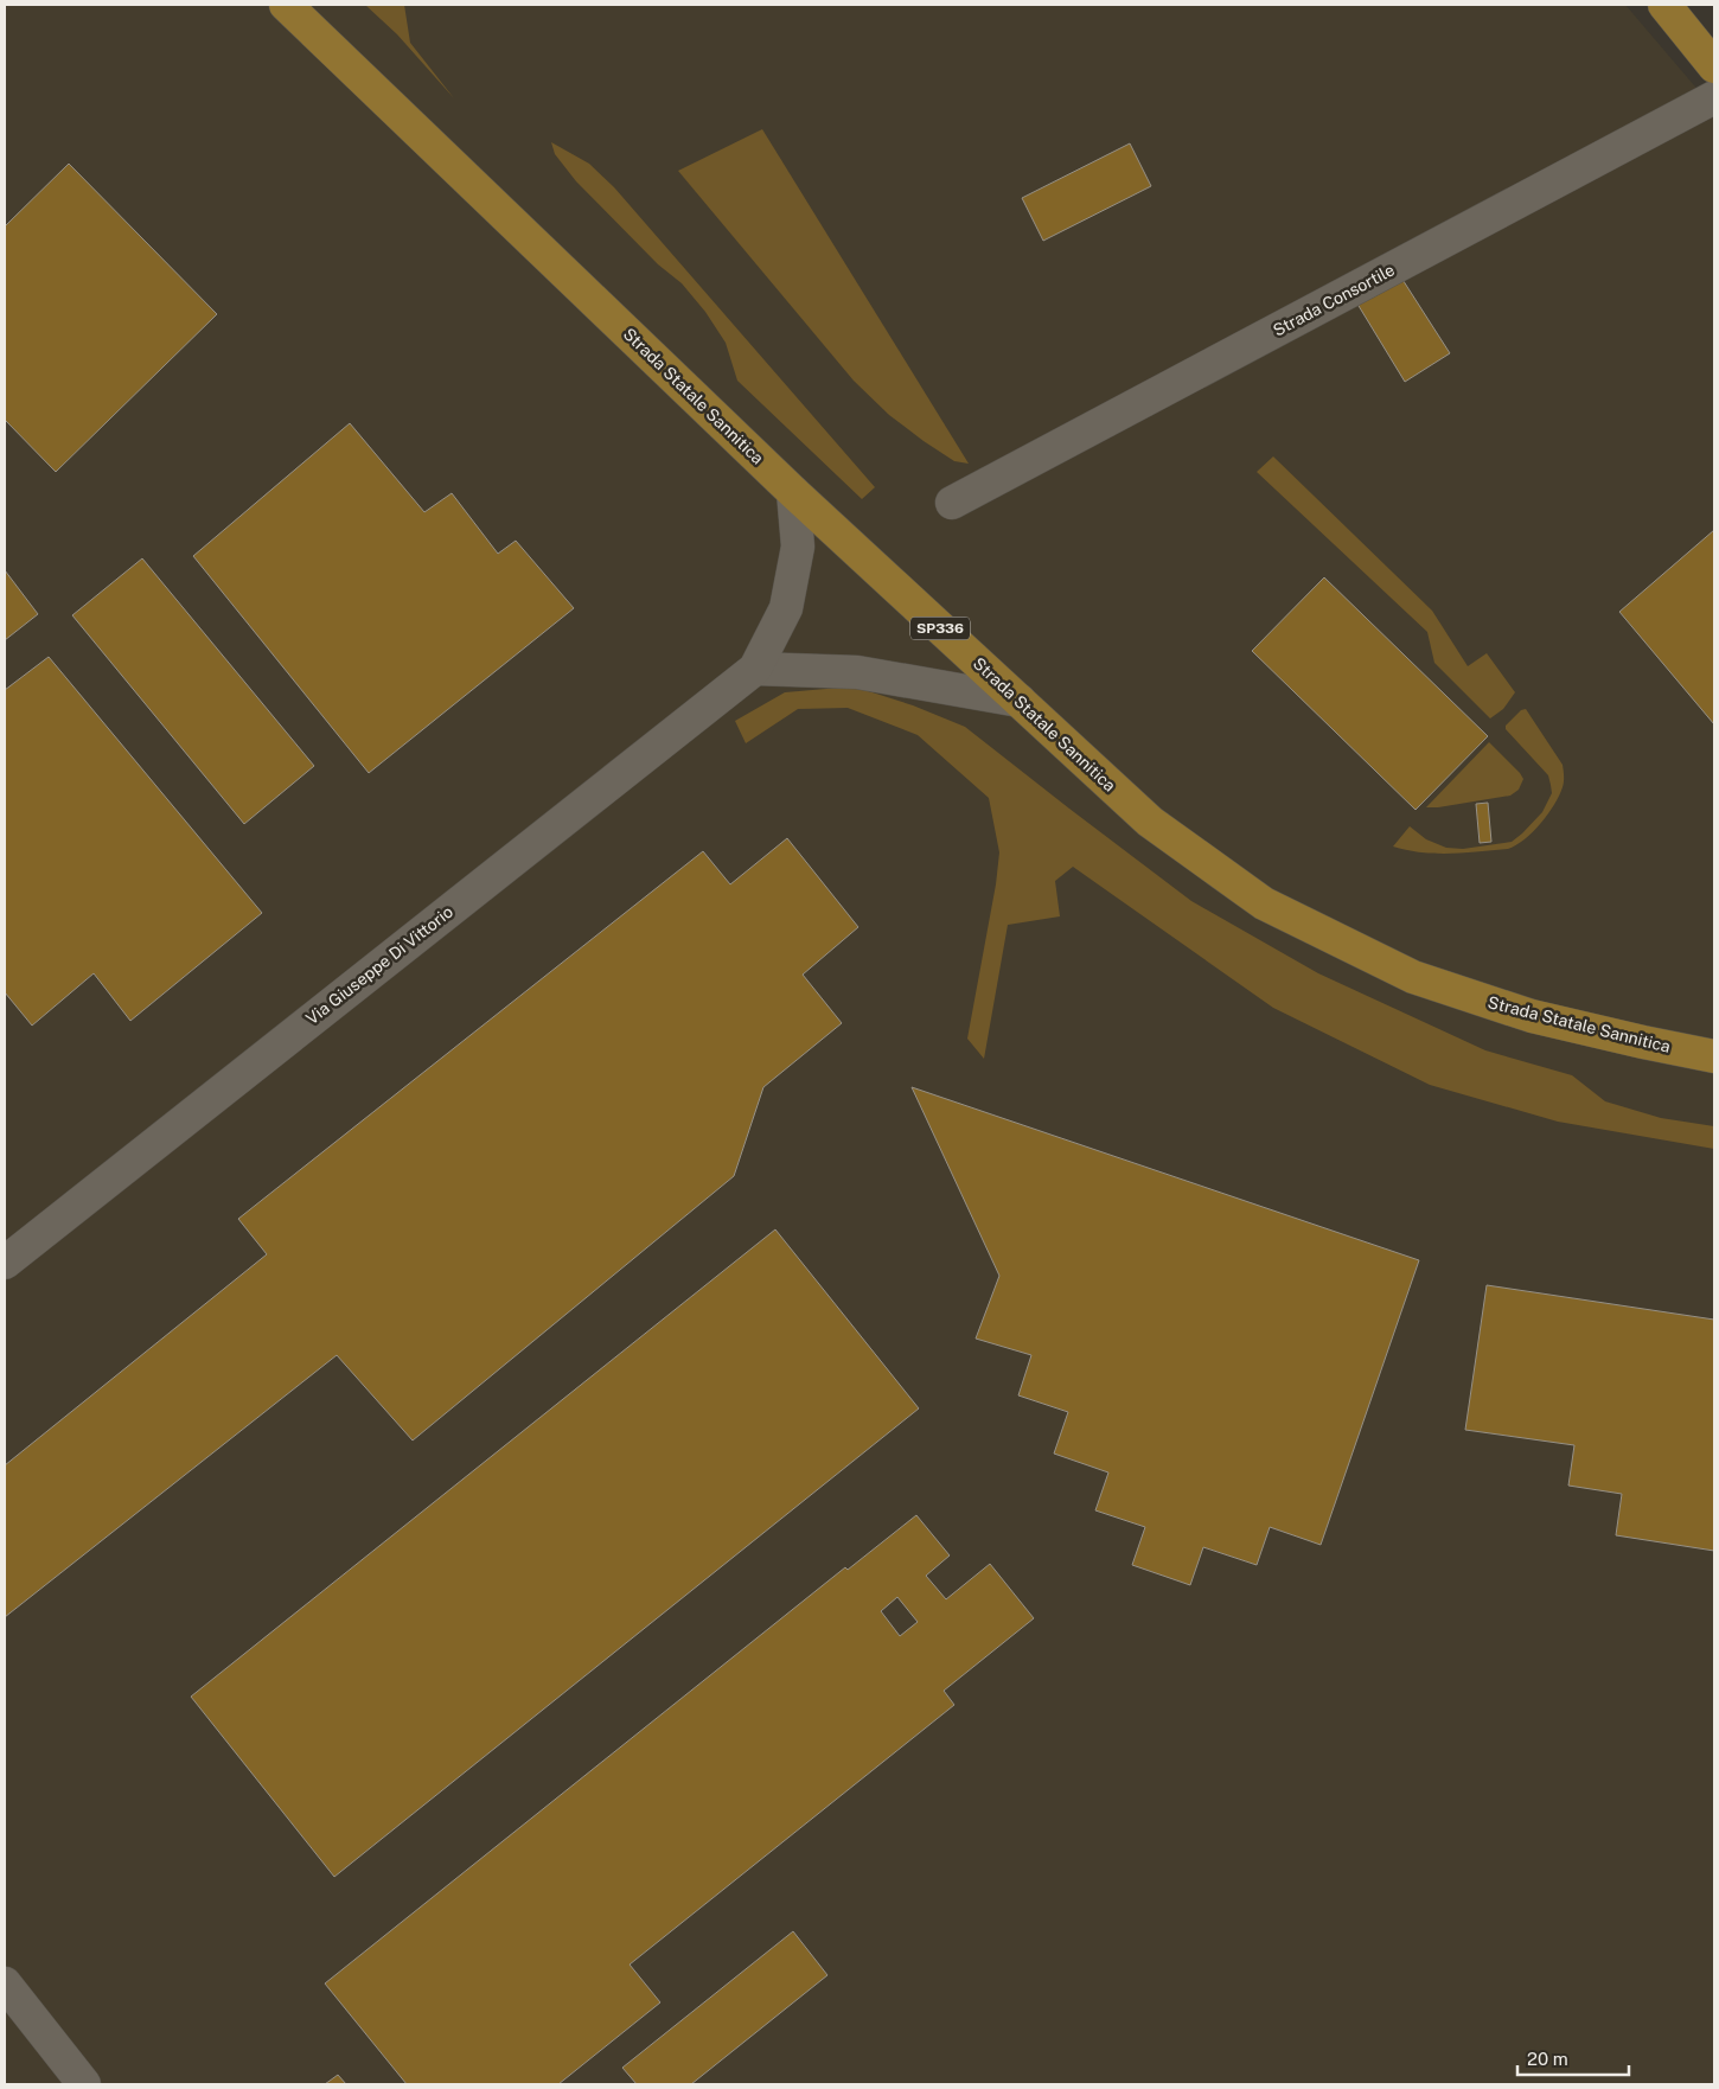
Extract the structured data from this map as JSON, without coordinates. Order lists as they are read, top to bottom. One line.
{"streets":{"main road":["Strada Statale Sannitica","SP336"],"street":["Strada Consortile","Via Giuseppe Di Vittorio"]},"crossings":[["Strada Statale Sannitica","Via Giuseppe Di Vittorio"]],"scale_bar":"20 m"}
